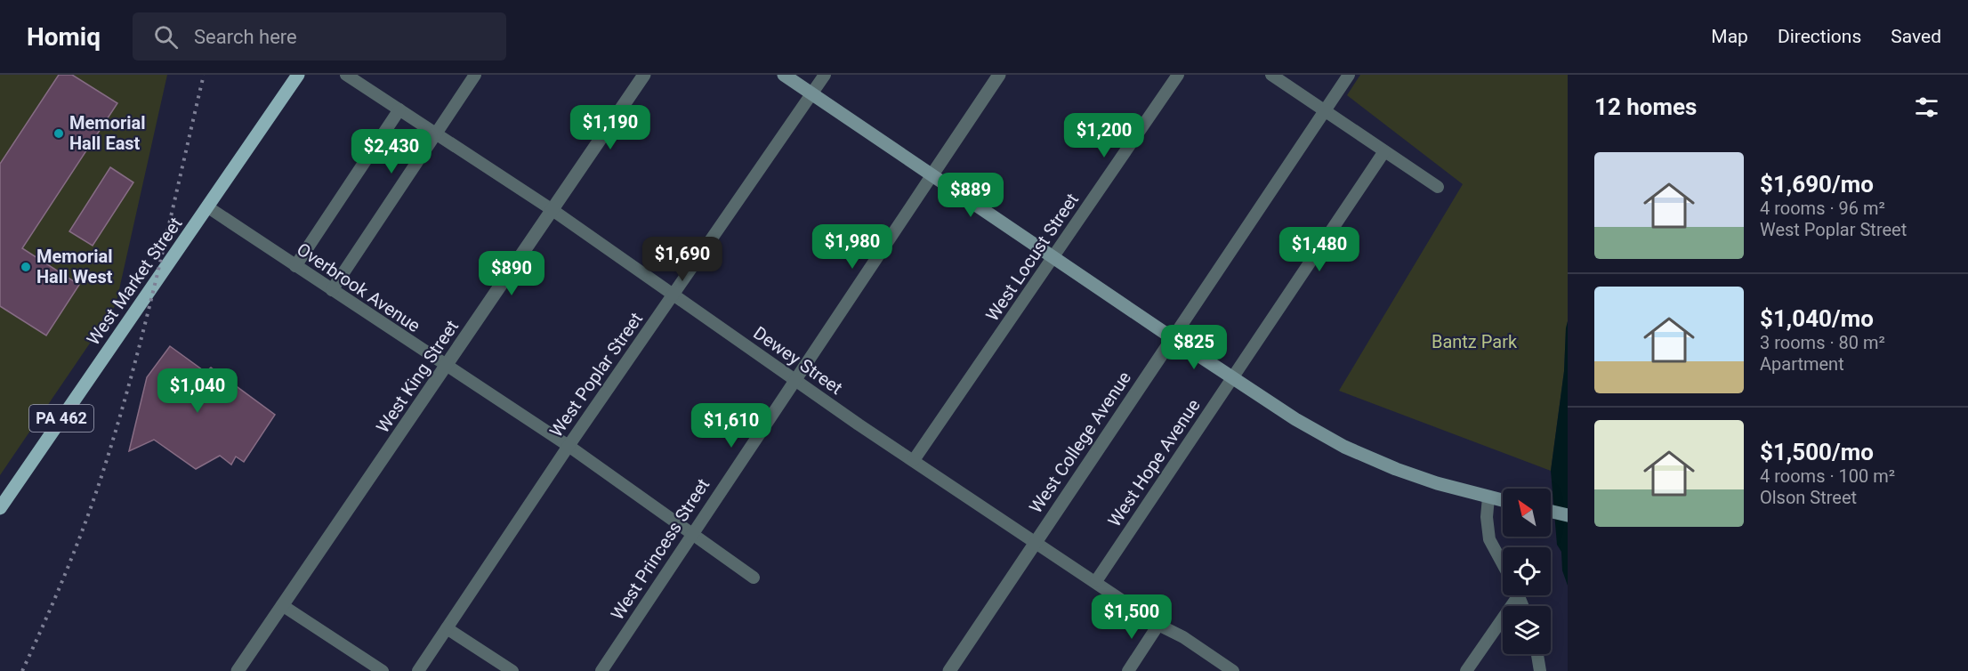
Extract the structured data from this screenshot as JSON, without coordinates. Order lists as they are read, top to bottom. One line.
{"streets":{"main road":["West Market Street","PA 462"],"street":["West Locust Street","Overbrook Avenue","Dewey Street","West Poplar Street","West King Street","West College Avenue","West Hope Avenue","West Princess Street"]},"crossings":[["West Locust Street","Dewey Street"],["West Market Street","Overbrook Avenue"],["Overbrook Avenue","West Poplar Street"],["Overbrook Avenue","West King Street"],["Overbrook Avenue","West Princess Street"],["Dewey Street","West Poplar Street"],["Dewey Street","West King Street"],["Dewey Street","West College Avenue"],["Dewey Street","West Hope Avenue"],["Dewey Street","West Princess Street"]],"parks":["Bantz Park"],"places":["Memorial Hall East","Memorial Hall West"],"north":"top left","page":{"header":"Homiq","search":"Search here","nav":["Map","Directions","Saved"],"heading":"12 homes","price":["$1,190","$1,200","$2,430","$889","$1,980","$1,480","$1,690","$890","$825","$1,040","$1,610","$1,500"],"list":[{"name":"$1,690/mo","note":"4 rooms · 96 m² · West Poplar Street"},{"name":"$1,040/mo","note":"3 rooms · 80 m² · Apartment"},{"name":"$1,500/mo","note":"4 rooms · 100 m² · Olson Street"}]}}
